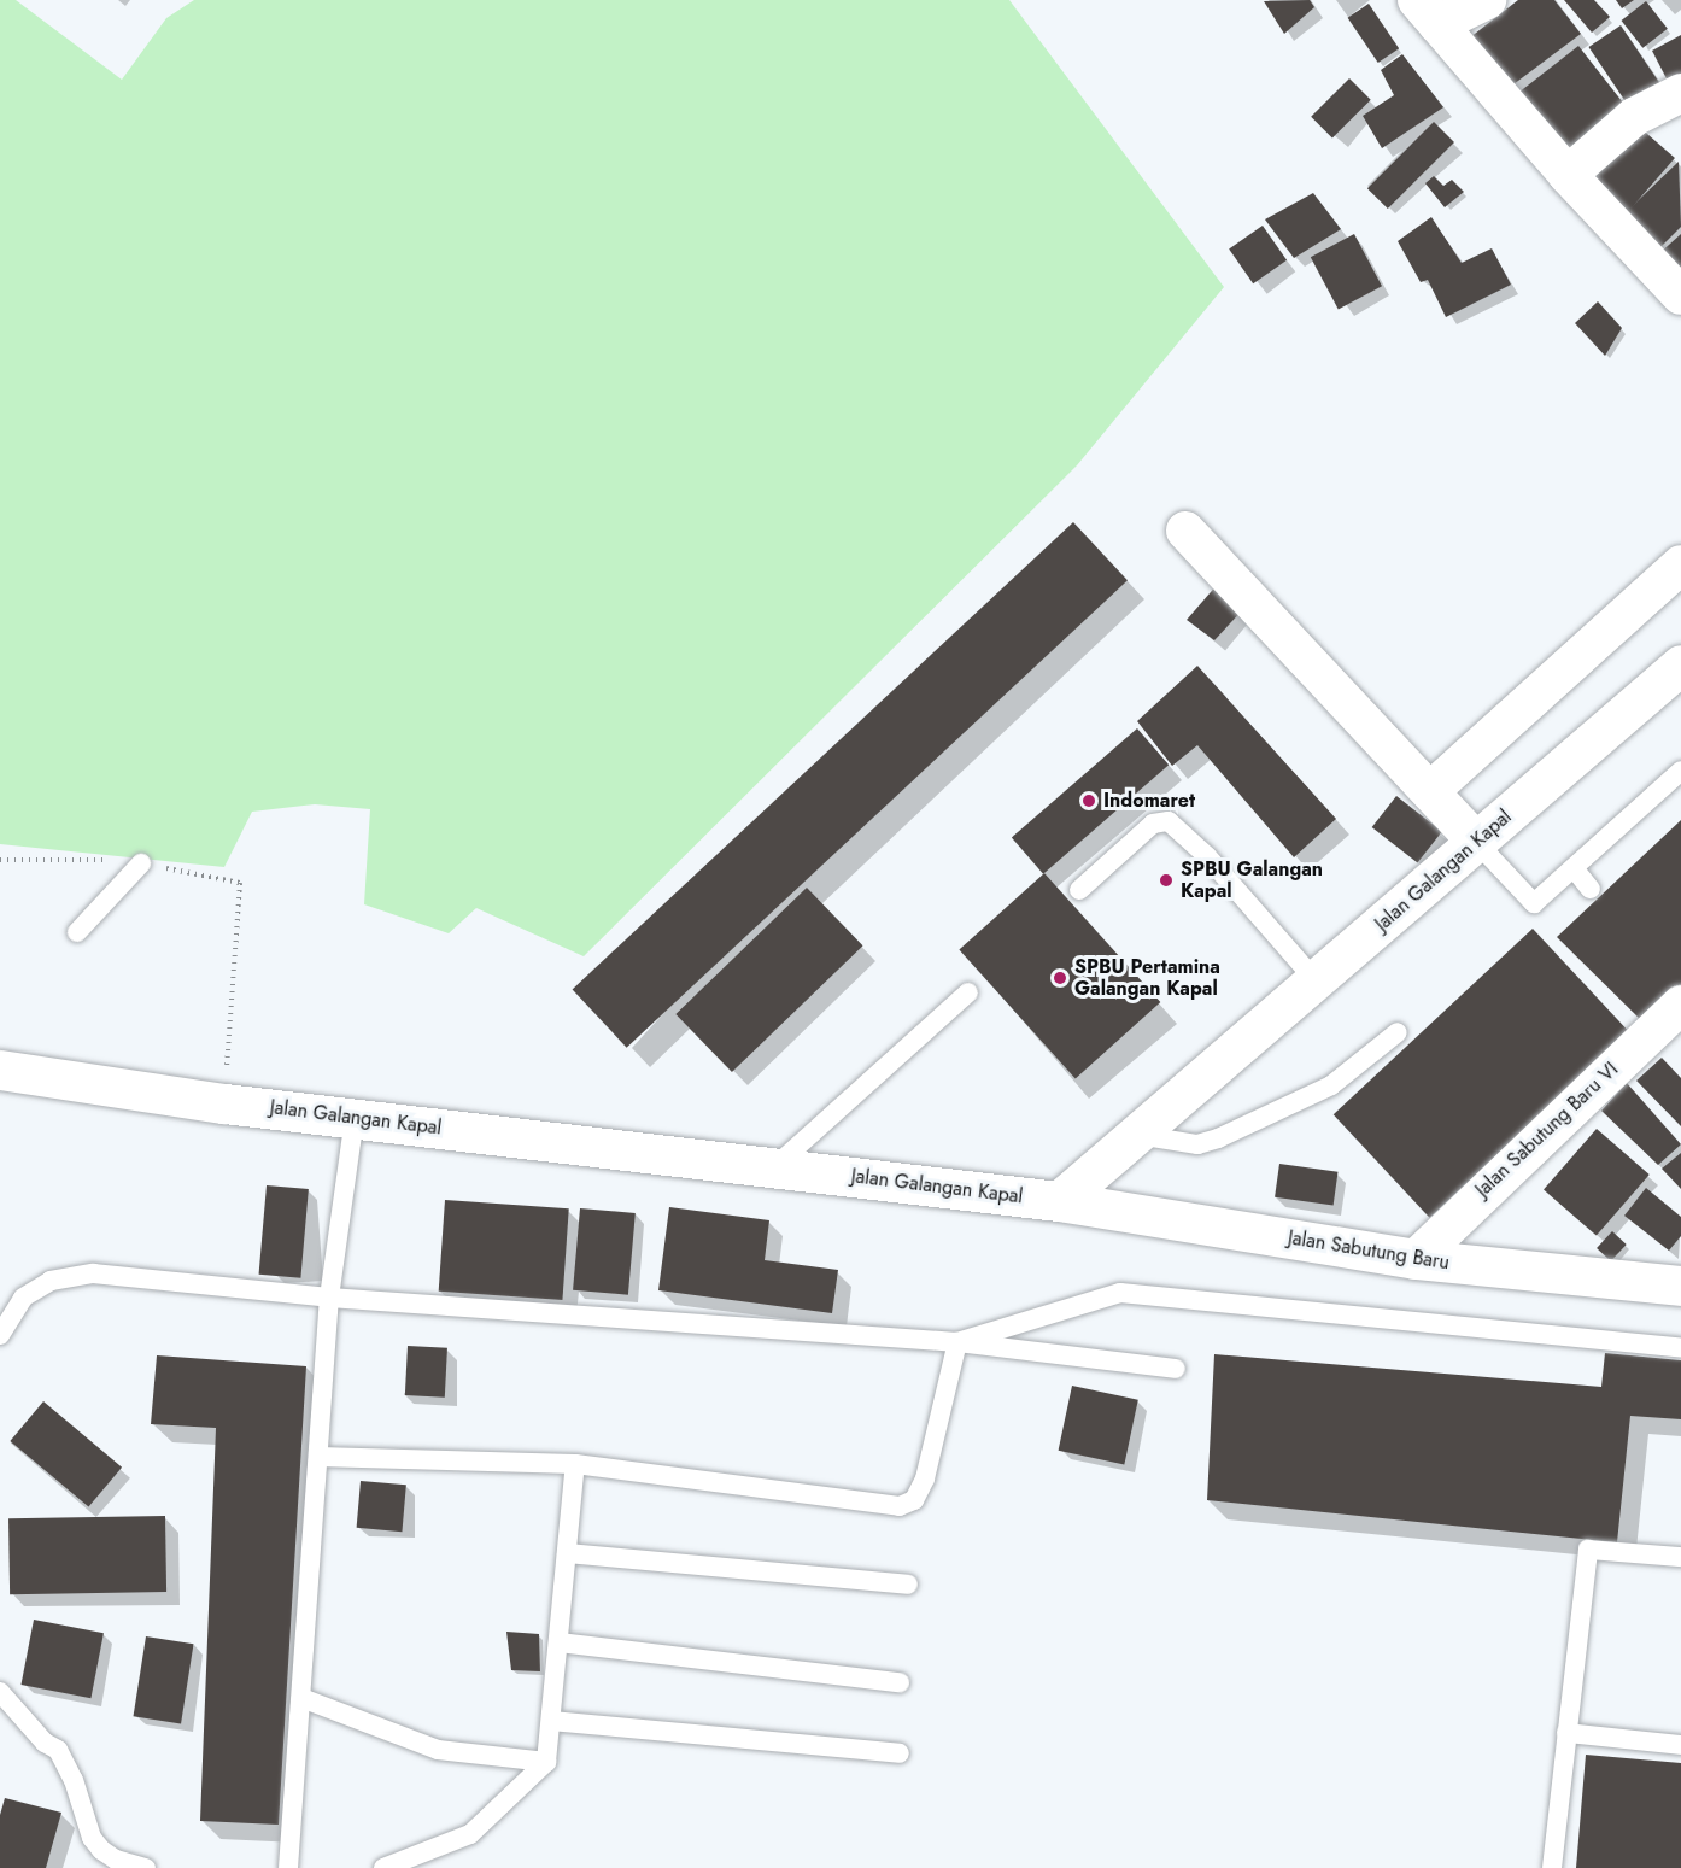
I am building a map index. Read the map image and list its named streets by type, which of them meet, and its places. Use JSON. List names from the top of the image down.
{
  "streets": {
    "main road": ["Jalan Galangan Kapal", "Jalan Sabutung Baru"],
    "street": ["Jalan Sabutung Baru VI"]
  },
  "crossings": [
    ["Jalan Galangan Kapal", "Jalan Sabutung Baru"],
    ["Jalan Sabutung Baru VI", "Jalan Sabutung Baru"]
  ],
  "places": ["Indomaret", "SPBU Galangan Kapal", "SPBU Pertamina Galangan Kapal"]
}
